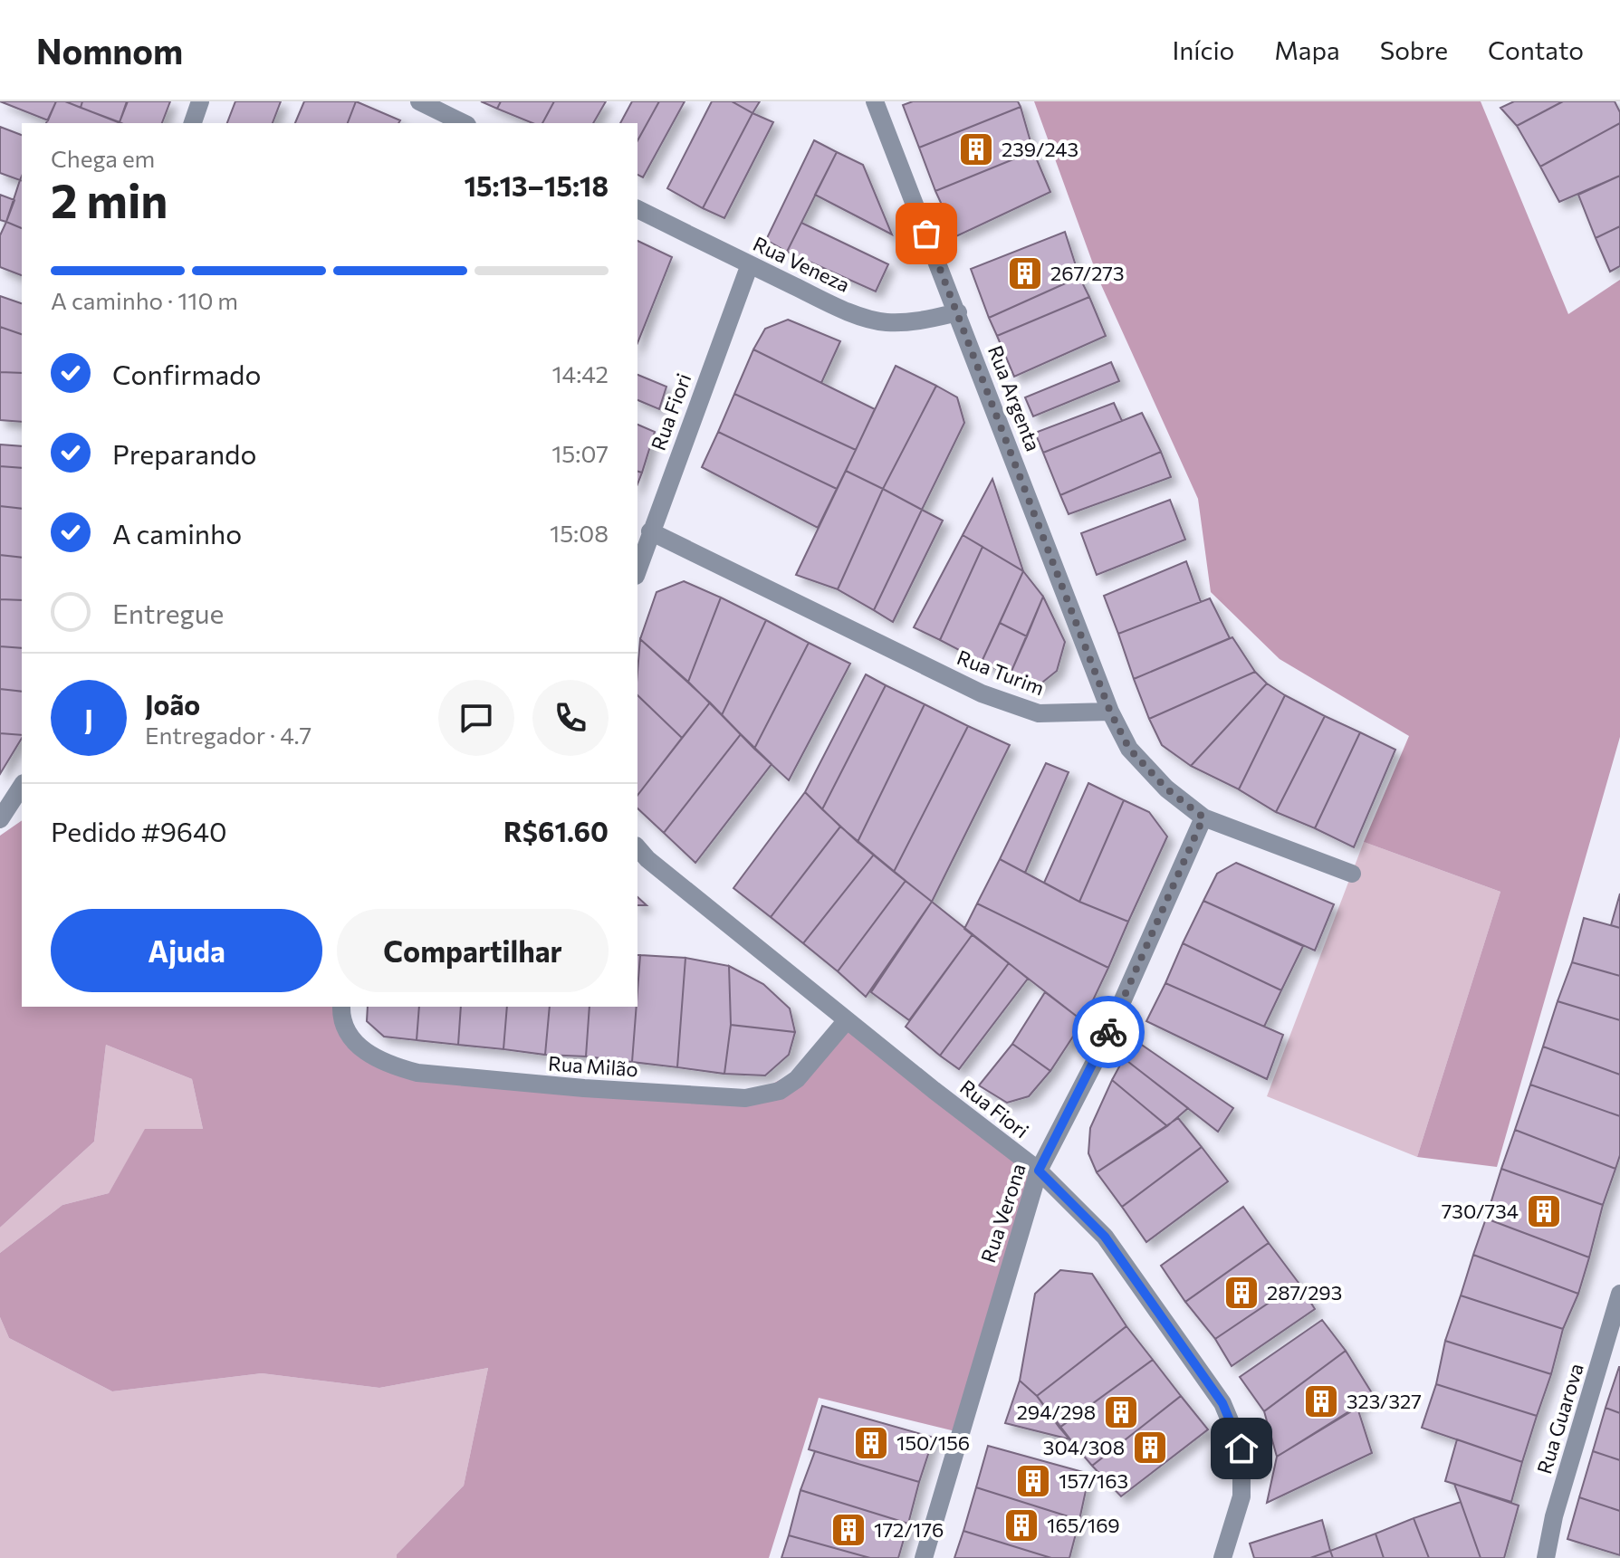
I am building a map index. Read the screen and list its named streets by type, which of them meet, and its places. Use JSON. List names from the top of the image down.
{
  "streets": {
    "street": [
      "Rua Veneza",
      "Rua Argenta",
      "Rua Fiori",
      "Rua Turim",
      "Rua Milão",
      "Rua Verona",
      "Rua Guarova"
    ]
  },
  "crossings": [
    ["Rua Veneza", "Rua Argenta"],
    ["Rua Veneza", "Rua Fiori"],
    ["Rua Argenta", "Rua Turim"],
    ["Rua Fiori", "Rua Turim"],
    ["Rua Fiori", "Rua Milão"],
    ["Rua Fiori", "Rua Verona"]
  ],
  "places": {
    "building": [
      "239/243",
      "267/273",
      "730/734",
      "287/293",
      "323/327",
      "294/298",
      "150/156",
      "304/308",
      "157/163",
      "165/169",
      "172/176"
    ]
  },
  "page": {
    "header": "Nomnom",
    "nav": [
      "Início",
      "Mapa",
      "Sobre",
      "Contato"
    ],
    "heading": ["2 min", "Chega em", "15:13–15:18"],
    "panel": [
      "João",
      "Entregador · 4.7",
      "Pedido #9640",
      "R$61.60"
    ],
    "bar": "A caminho · 110 m",
    "list": [
      ["Confirmado", "14:42"],
      ["Preparando", "15:07"],
      ["A caminho", "15:08"],
      "Entregue"
    ],
    "round": "J",
    "buttons": ["Ajuda", "Compartilhar"]
  }
}
